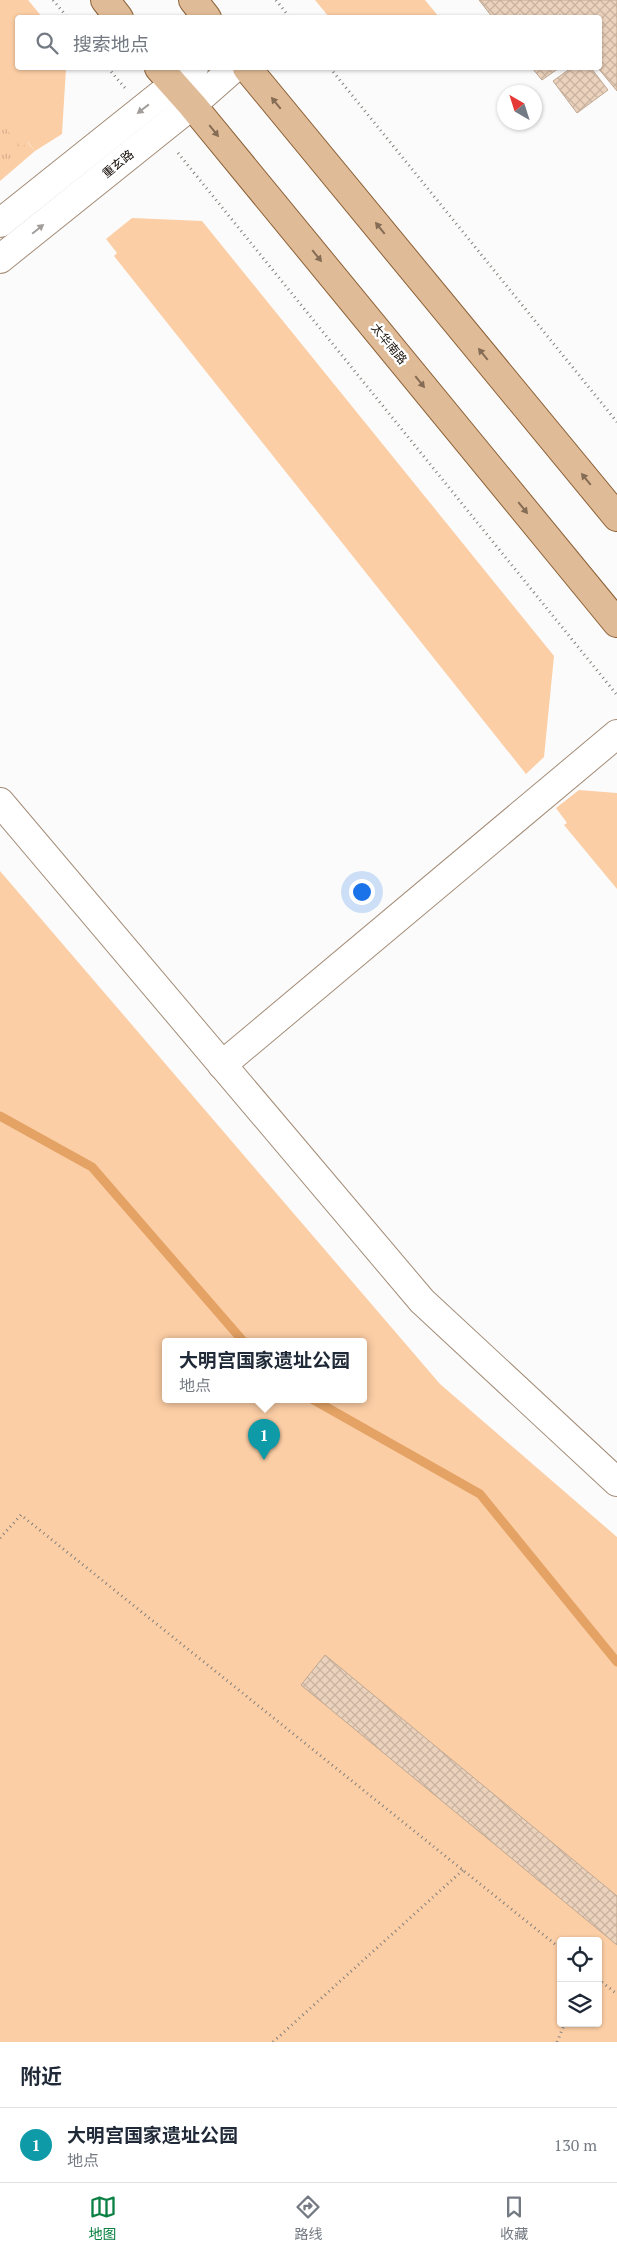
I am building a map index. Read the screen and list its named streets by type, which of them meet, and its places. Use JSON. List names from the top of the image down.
{
  "streets": {
    "main road": ["太华南路"],
    "street": ["重玄路"]
  },
  "crossings": [
    ["重玄路", "太华南路"]
  ],
  "north": "top left",
  "page": {
    "search": "搜索地点",
    "popup": ["大明宫国家遗址公园", "地点"],
    "pins": "1",
    "heading": "附近",
    "list": [
      {
        "mark": "1",
        "name": "大明宫国家遗址公园",
        "note": "地点",
        "value": "130 m"
      }
    ],
    "nav": ["地图", "路线", "收藏"]
  }
}
